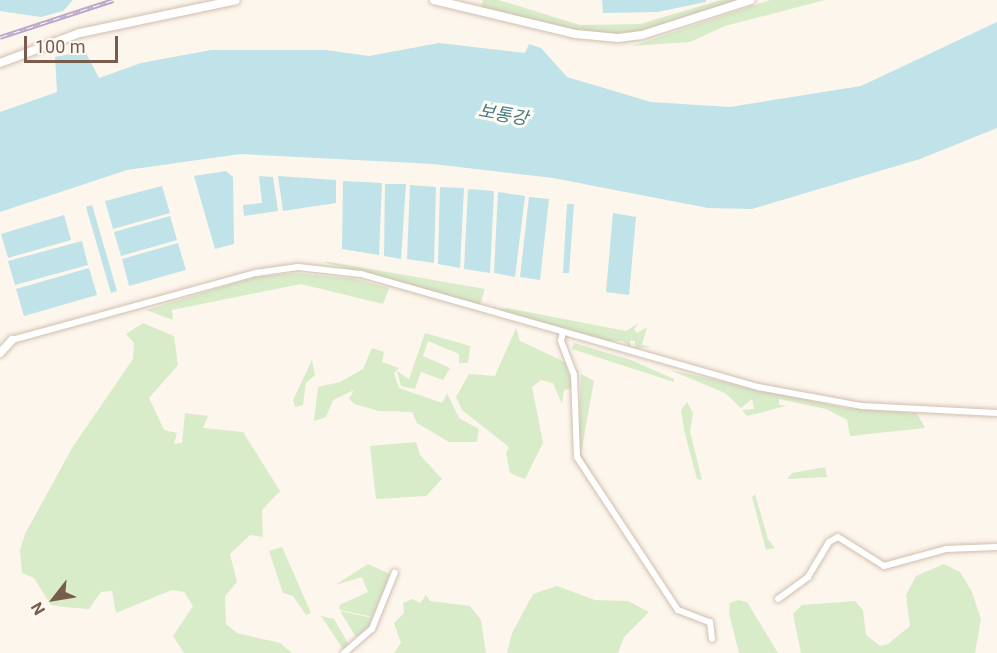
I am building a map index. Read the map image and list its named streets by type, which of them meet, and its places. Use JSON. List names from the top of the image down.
{
  "water": ["보통강"],
  "scale_bar": "100 m",
  "north": "bottom left"
}
